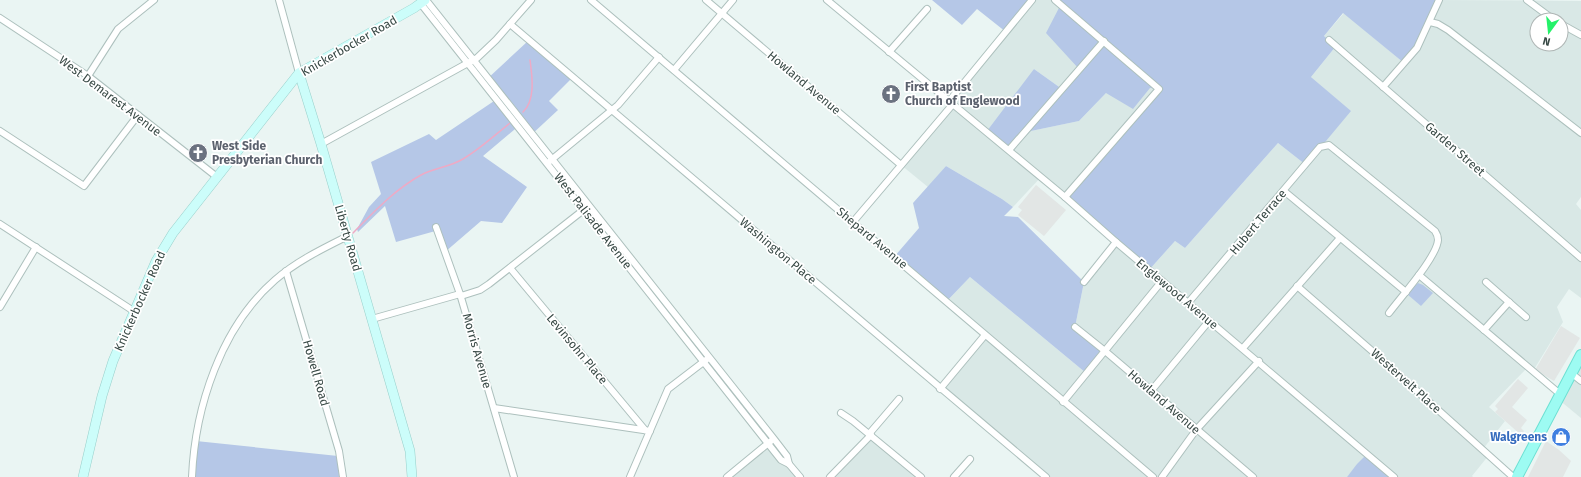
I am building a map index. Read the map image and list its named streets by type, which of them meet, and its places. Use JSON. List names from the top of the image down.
{
  "streets": {
    "main road": ["Knickerbocker Road", "Liberty Road"],
    "street": [
      "Howland Avenue",
      "West Demarest Avenue",
      "Garden Street",
      "West Palisade Avenue",
      "Hubert Terrace",
      "Shepard Avenue",
      "Washington Place",
      "Englewood Avenue",
      "Levinsohn Place",
      "Morris Avenue",
      "Howell Road",
      "Westervelt Place"
    ]
  },
  "crossings": [
    ["Knickerbocker Road", "West Demarest Avenue"],
    ["Knickerbocker Road", "West Palisade Avenue"],
    ["Knickerbocker Road", "Liberty Road"],
    ["Hubert Terrace", "Englewood Avenue"]
  ],
  "places": {
    "church": ["First Baptist Church of Englewood", "West Side Presbyterian Church"],
    "shop": ["Walgreens"]
  },
  "north": "bottom"
}
